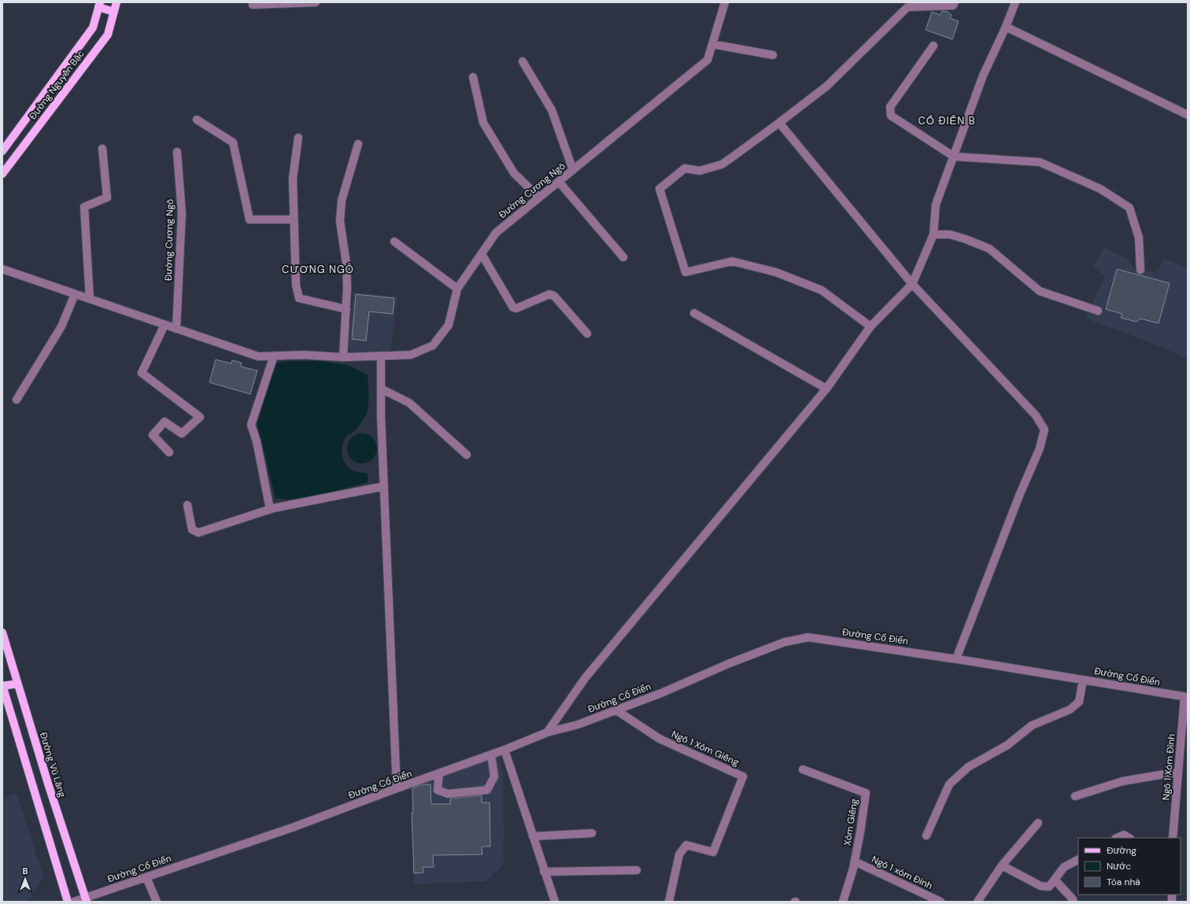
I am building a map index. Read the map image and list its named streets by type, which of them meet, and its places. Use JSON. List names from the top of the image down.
{
  "streets": {
    "main road": ["Đường Nguyễn Bặc", "Đường Vũ Lăng"],
    "street": [
      "Đường Cương Ngô",
      "Đường Cổ Điển",
      "Ngõ 1 Xóm Giếng",
      "Ngõ 1 Xóm Đình",
      "Xóm Giếng",
      "Ngõ 1 xóm Đình"
    ]
  },
  "crossings": [
    ["Đường Cổ Điển", "Ngõ 1 Xóm Giếng"],
    ["Đường Cổ Điển", "Đường Vũ Lăng"],
    ["Đường Cổ Điển", "Ngõ 1 Xóm Đình"],
    ["Ngõ 1 Xóm Đình", "Ngõ 1 xóm Đình"],
    ["Xóm Giếng", "Ngõ 1 xóm Đình"]
  ],
  "districts": ["CỔ ĐIỂN B", "CƯƠNG NGÔ"],
  "legend": ["Đường", "Nước", "Tòa nhà"],
  "north": "top"
}
